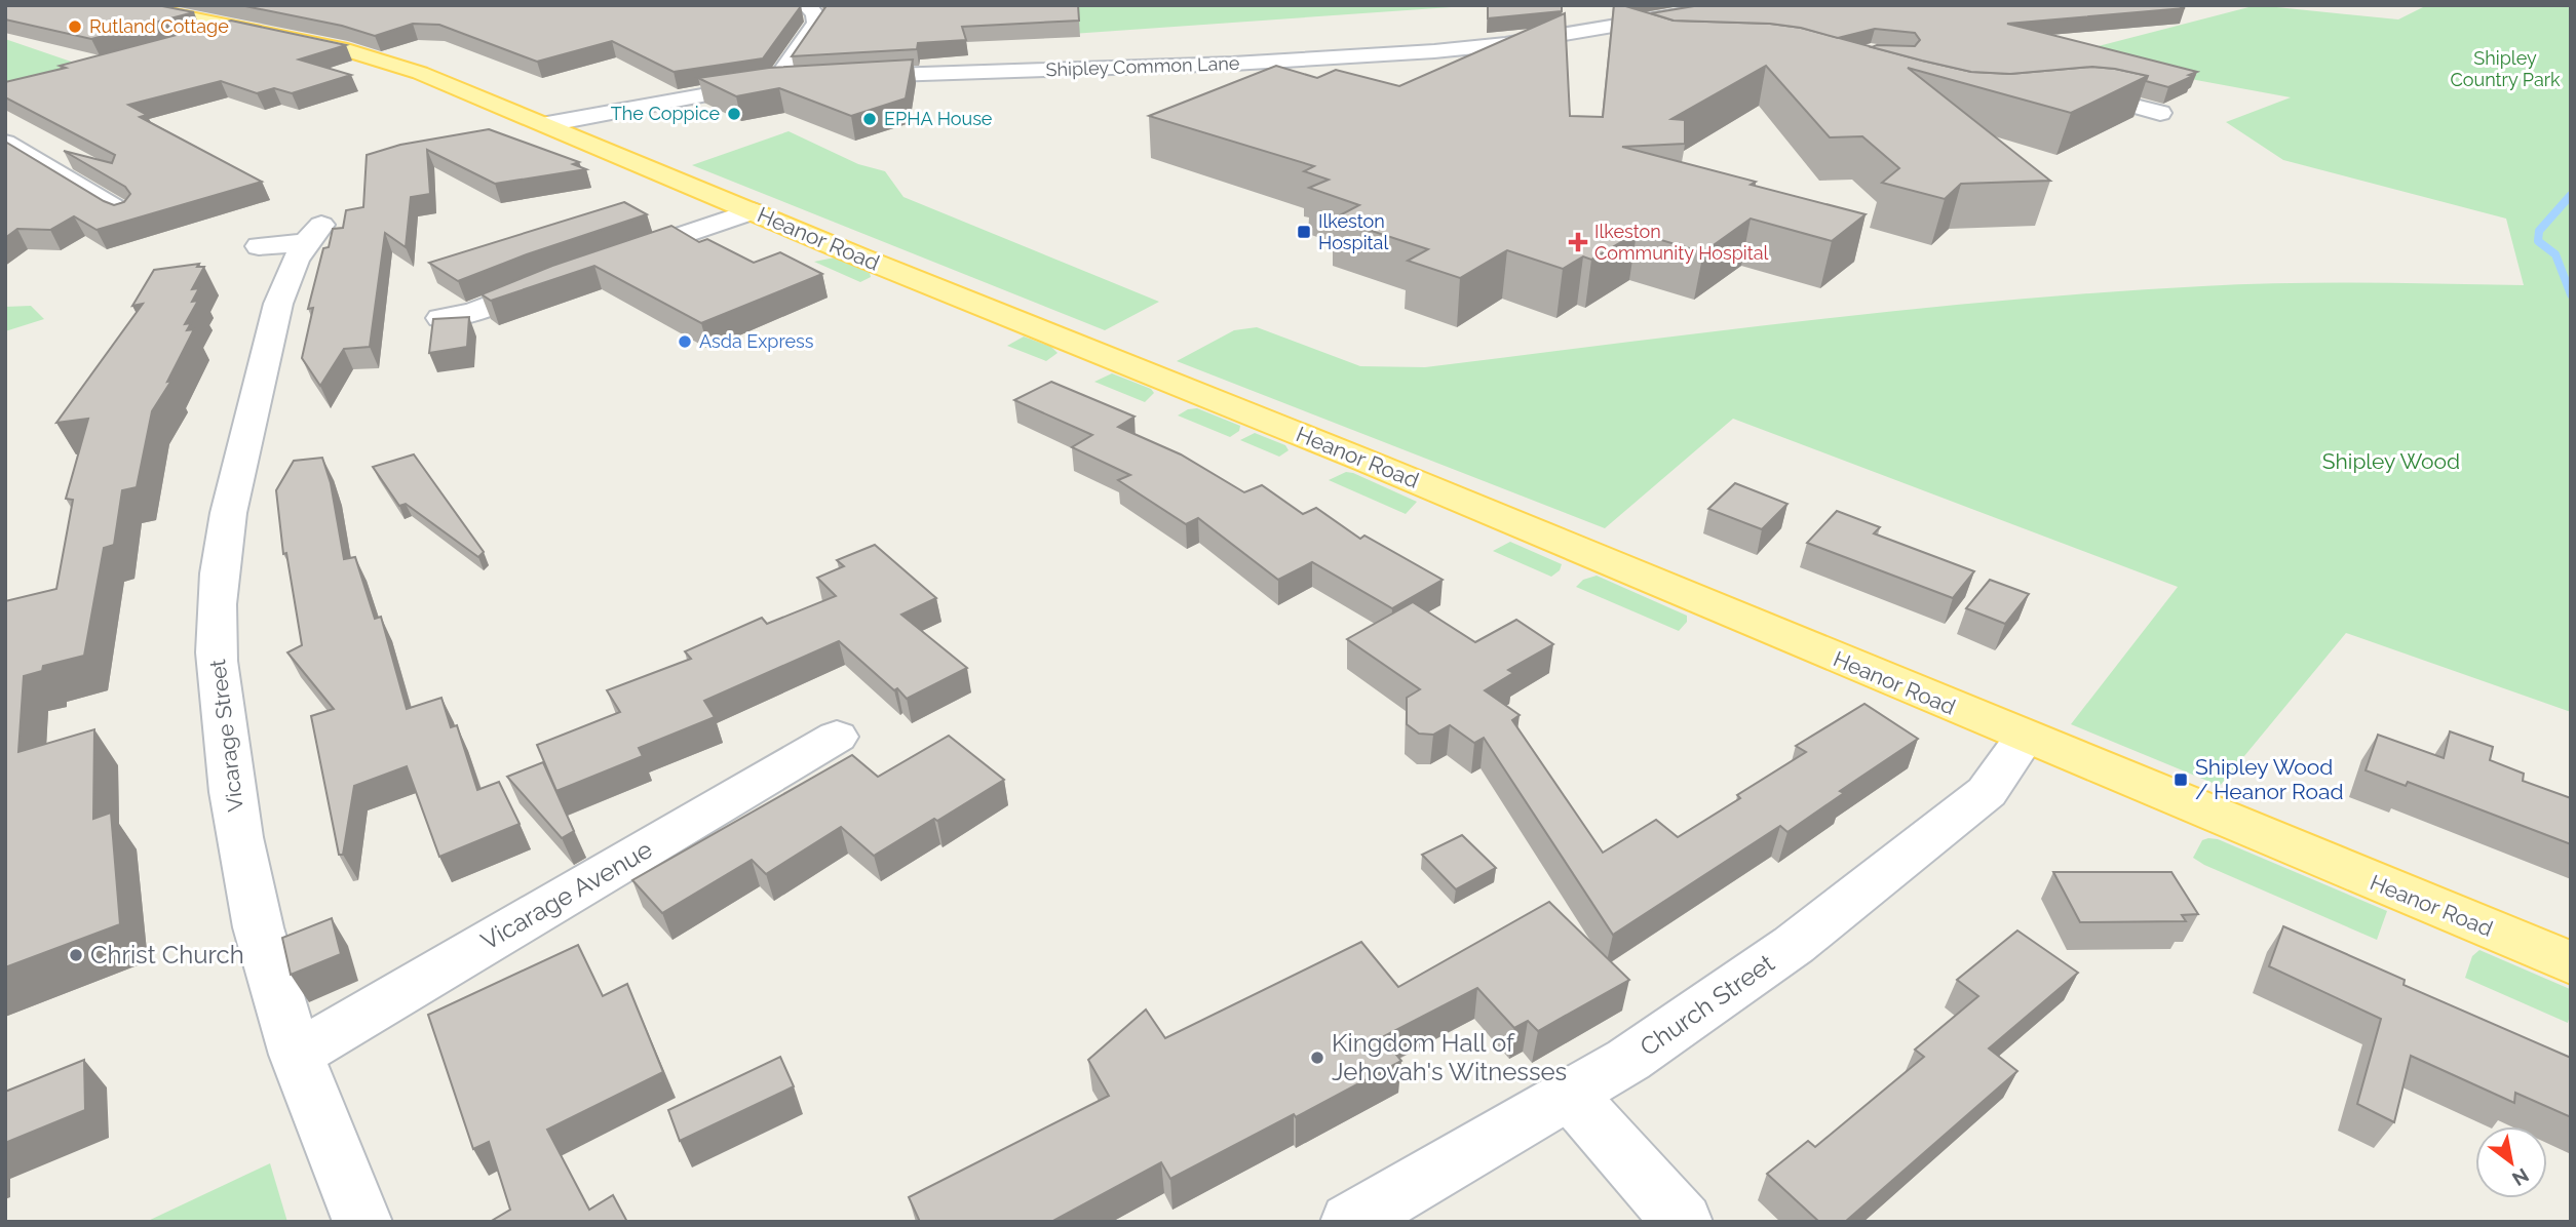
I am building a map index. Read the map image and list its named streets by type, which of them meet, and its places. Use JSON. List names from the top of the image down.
{
  "streets": {
    "main road": ["Heanor Road"],
    "street": [
      "Shipley Common Lane",
      "Vicarage Street",
      "Vicarage Avenue",
      "Church Street"
    ]
  },
  "crossings": [
    ["Heanor Road", "Church Street"],
    ["Vicarage Street", "Vicarage Avenue"]
  ],
  "parks": ["Shipley Country Park", "Shipley Wood"],
  "places": {
    "other": [
      "Rutland Cottage",
      "The Coppice",
      "EPHA House",
      "Asda Express",
      "Christ Church",
      "Kingdom Hall of Jehovah's Witnesses"
    ],
    "transit": ["Ilkeston Hospital", "Shipley Wood / Heanor Road"],
    "health": ["Ilkeston Community Hospital"]
  },
  "north": "bottom right"
}
